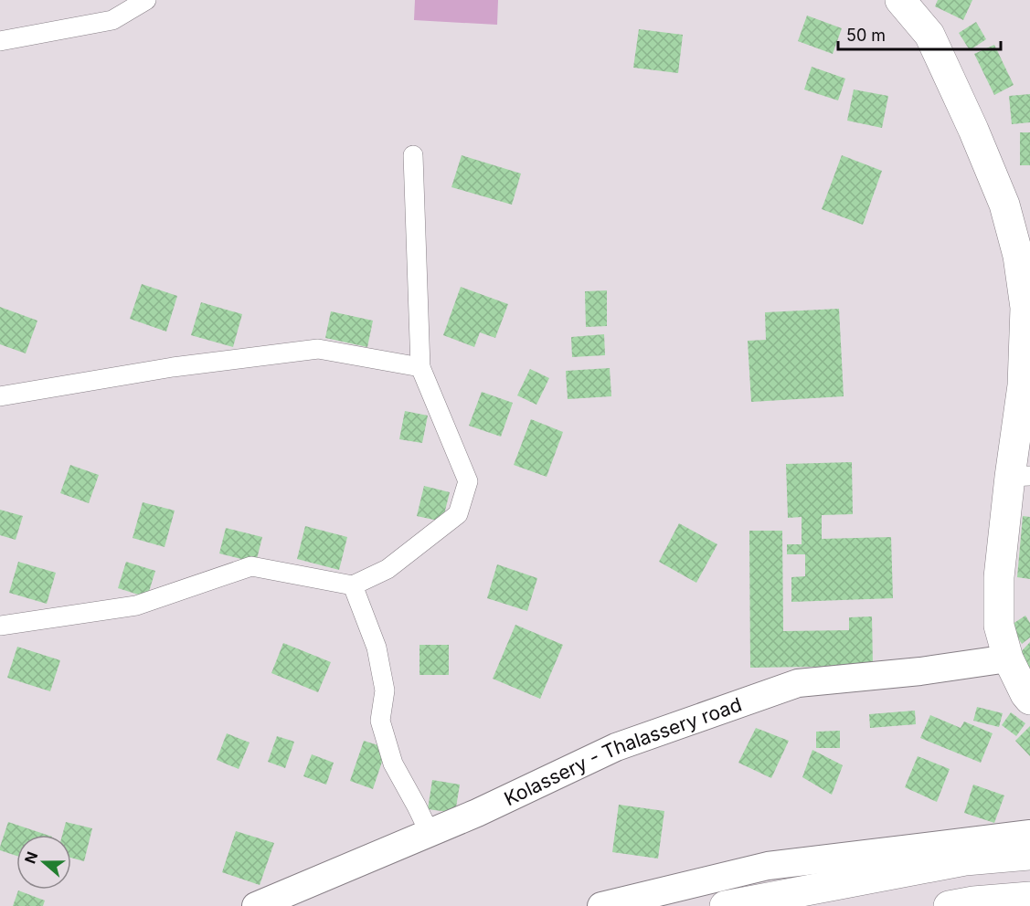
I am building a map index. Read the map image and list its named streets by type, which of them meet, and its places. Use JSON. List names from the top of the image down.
{
  "streets": {
    "main road": ["Kolassery - Thalassery road"]
  },
  "scale_bar": "50 m",
  "north": "left"
}
